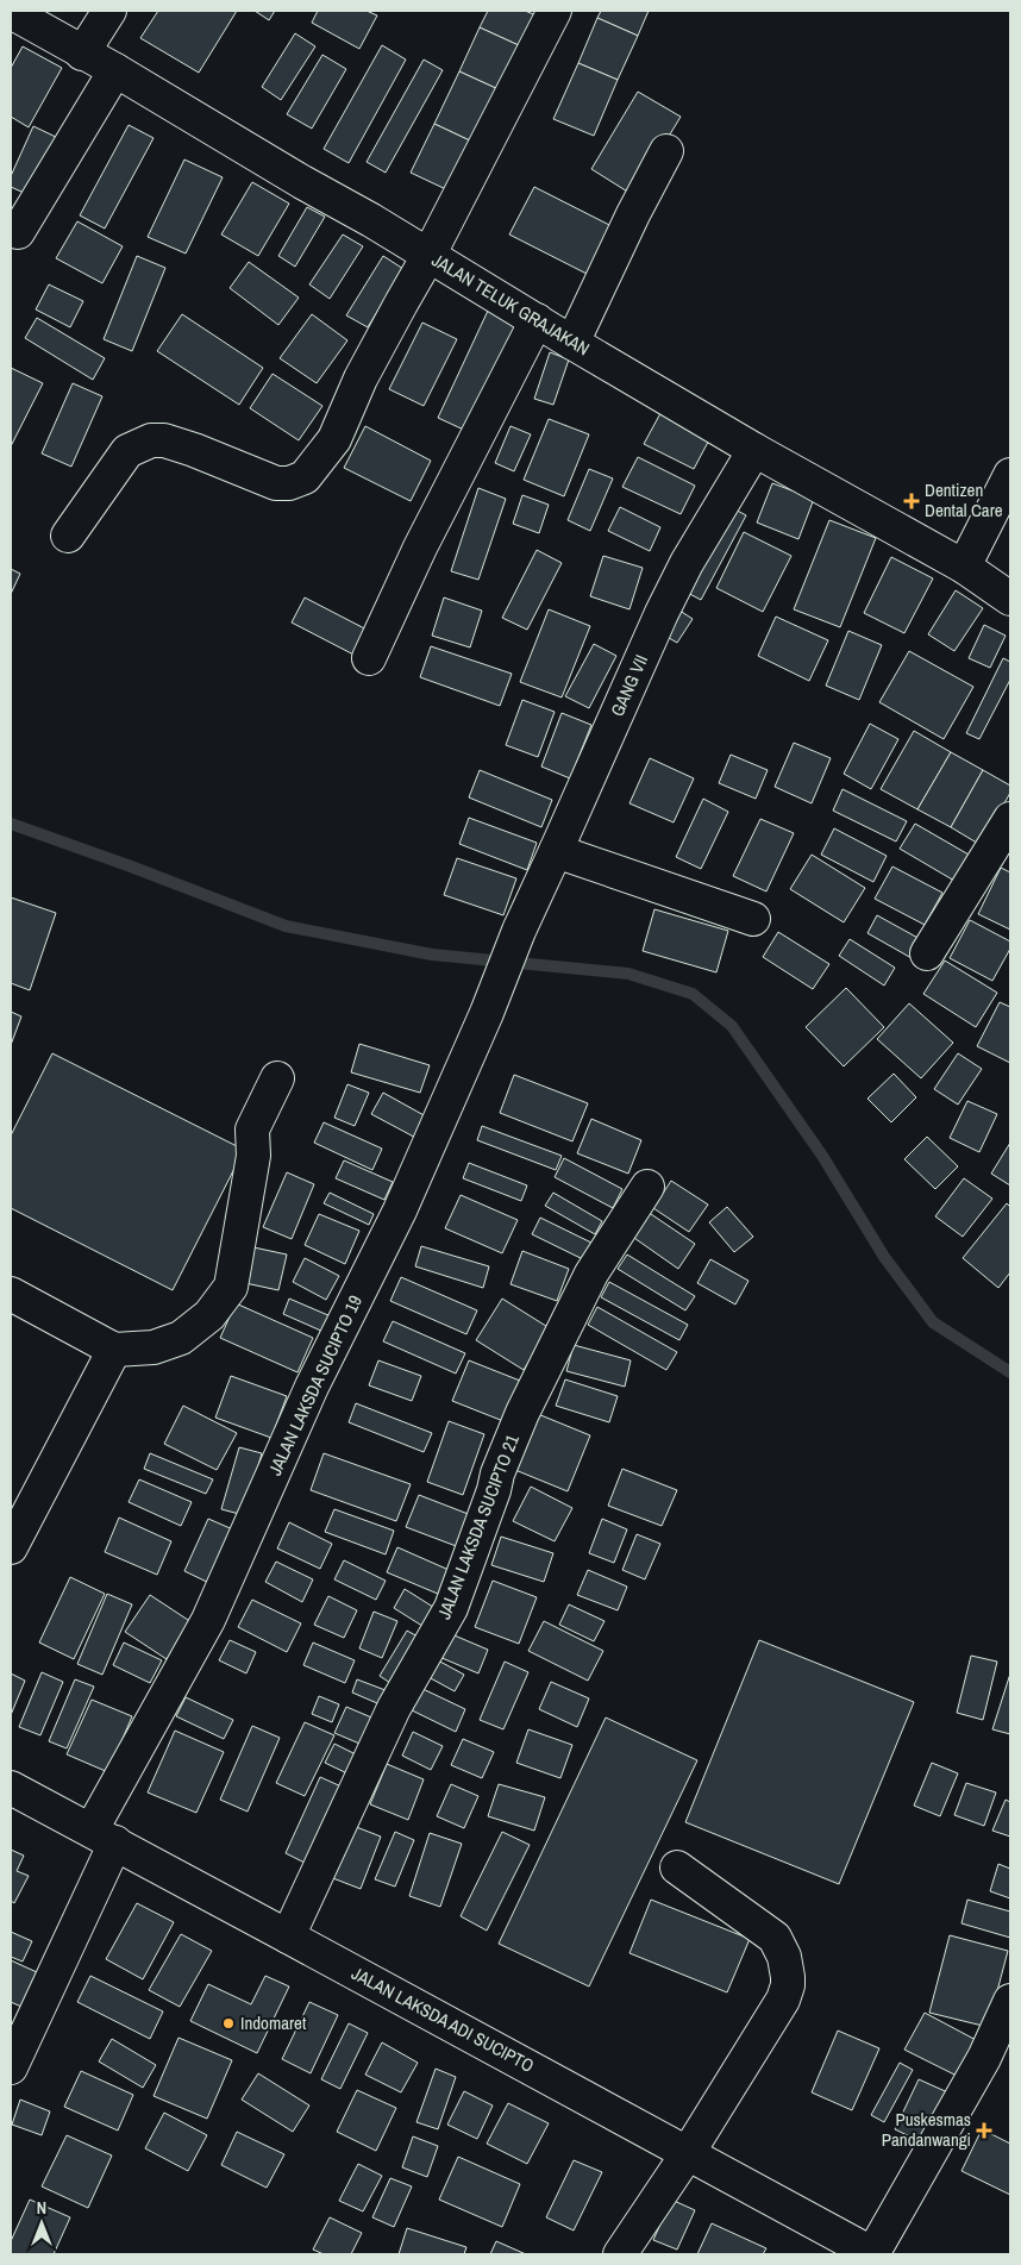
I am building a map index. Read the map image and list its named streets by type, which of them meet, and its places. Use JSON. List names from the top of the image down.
{
  "streets": {
    "street": [
      "JALAN TELUK GRAJAKAN",
      "GANG VII",
      "JALAN LAKSDA SUCIPTO 19",
      "JALAN LAKSDA SUCIPTO 21",
      "JALAN LAKSDA ADI SUCIPTO"
    ]
  },
  "crossings": [
    ["JALAN TELUK GRAJAKAN", "GANG VII"],
    ["GANG VII", "JALAN LAKSDA SUCIPTO 19"],
    ["JALAN LAKSDA SUCIPTO 19", "JALAN LAKSDA ADI SUCIPTO"],
    ["JALAN LAKSDA SUCIPTO 21", "JALAN LAKSDA ADI SUCIPTO"]
  ],
  "places": {
    "health": ["Dentizen Dental Care", "Puskesmas Pandanwangi"],
    "other": ["Indomaret"]
  },
  "north": "top"
}
